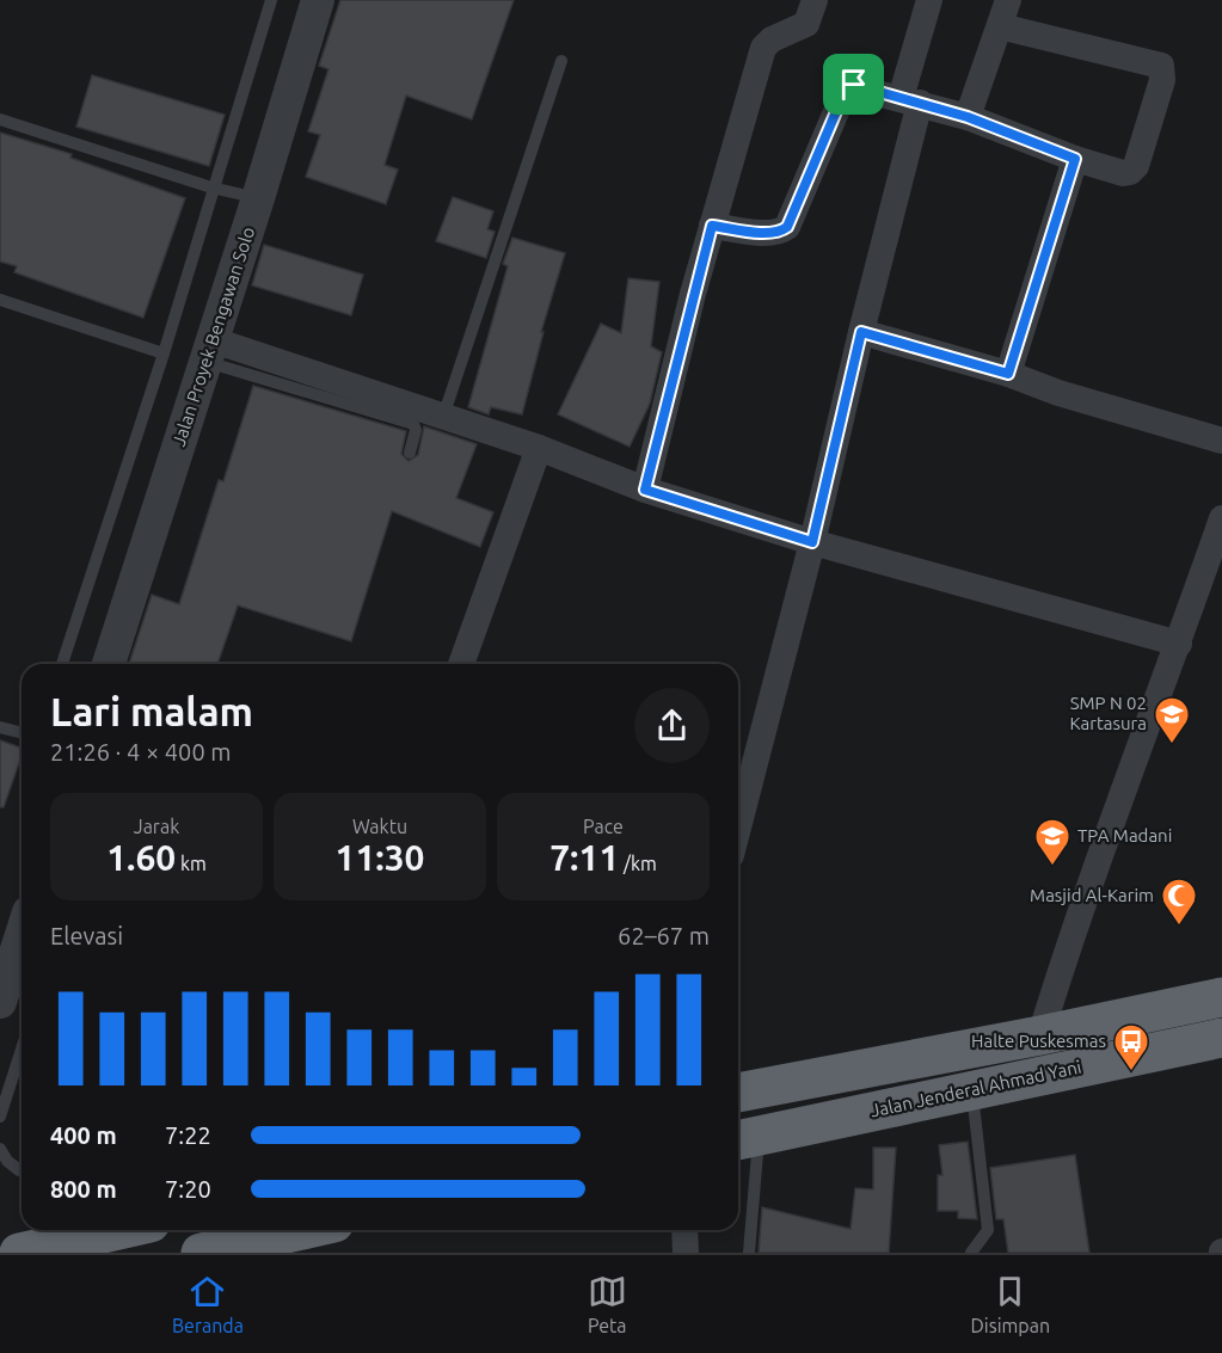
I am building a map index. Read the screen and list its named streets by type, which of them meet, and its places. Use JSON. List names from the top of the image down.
{
  "streets": {
    "highway": ["Jalan Jenderal Ahmad Yani"],
    "street": ["Jalan Proyek Bengawan Solo"]
  },
  "places": {
    "school or university": ["SMP N 02 Kartasura", "TPA Madani"],
    "mosque": ["Masjid Al-Karim"],
    "bus stop": ["Halte Puskesmas"]
  },
  "page": {
    "heading": ["Lari malam", "21:26 · 4 × 400 m"],
    "stats": [
      ["Jarak", "1.60 km"],
      ["Waktu", "11:30"],
      ["Pace", "7:11 /km"]
    ],
    "chart": ["Elevasi", "62–67 m"],
    "list": [
      {
        "name": "400 m",
        "note": "7:22"
      },
      {
        "name": "800 m",
        "note": "7:20"
      }
    ],
    "tabs": ["Beranda", "Peta", "Disimpan"]
  }
}
